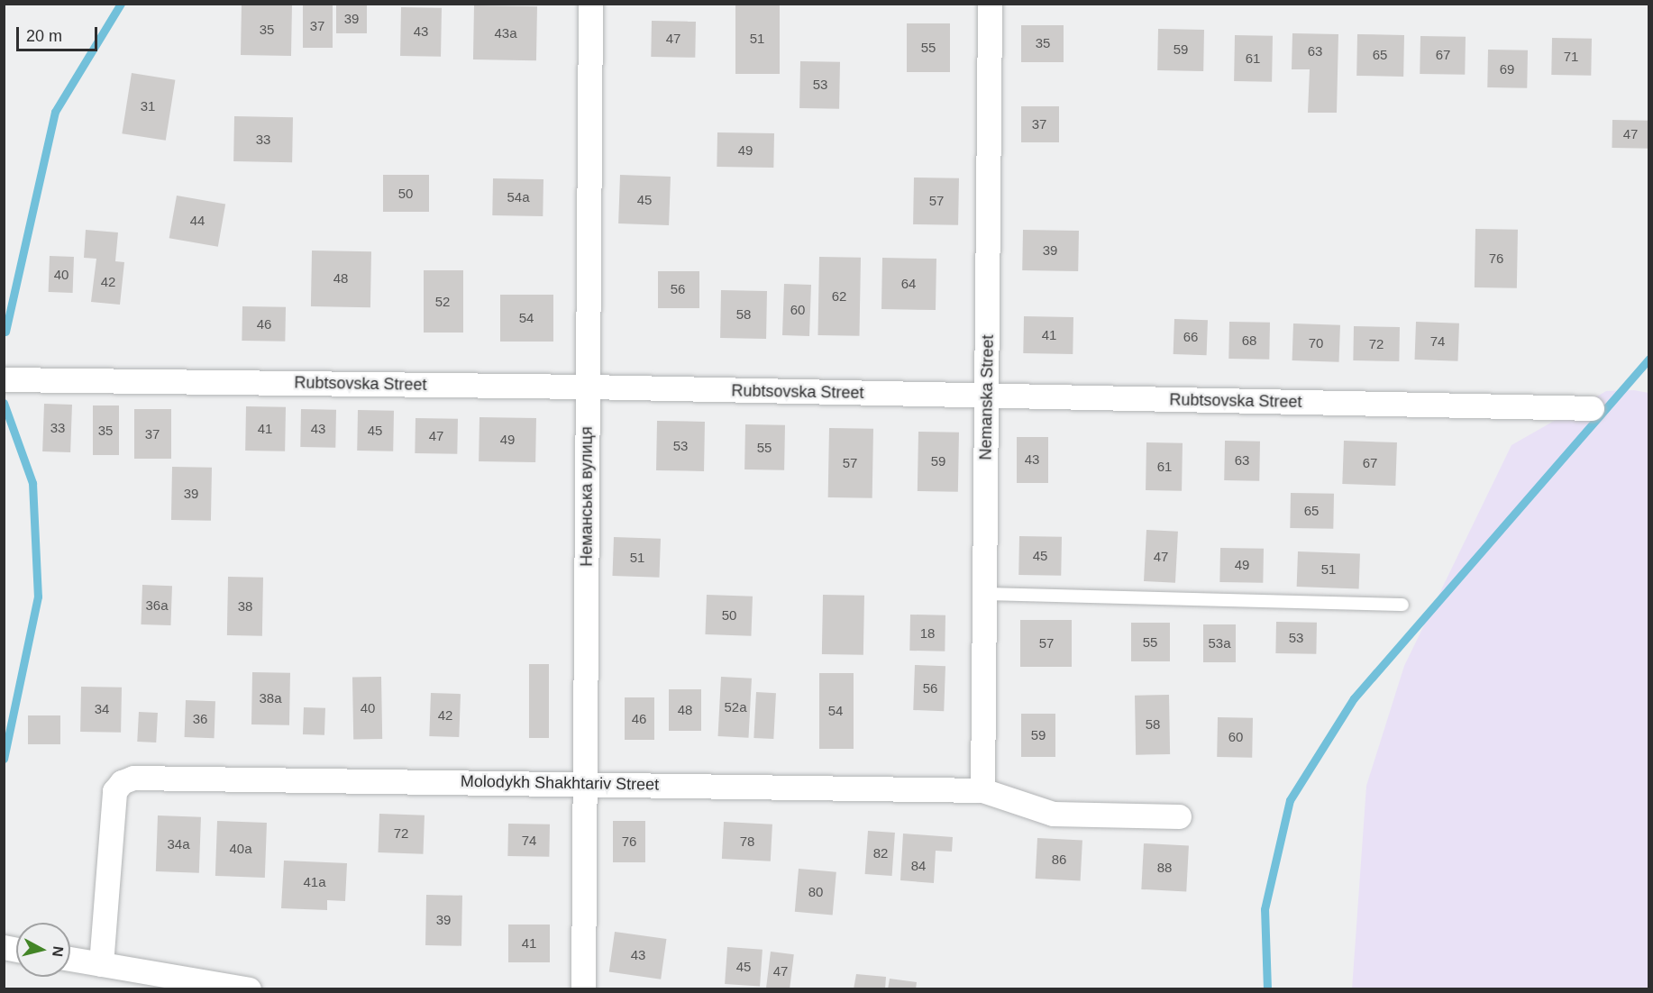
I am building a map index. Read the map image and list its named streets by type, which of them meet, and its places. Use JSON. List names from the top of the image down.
{
  "streets": {
    "street": [
      "Rubtsovska Street",
      "Nemanska Street",
      "Неманська вулиця",
      "Molodykh Shakhtariv Street"
    ]
  },
  "crossings": [
    ["Rubtsovska Street", "Nemanska Street"],
    ["Rubtsovska Street", "Неманська вулиця"],
    ["Nemanska Street", "Molodykh Shakhtariv Street"],
    ["Неманська вулиця", "Molodykh Shakhtariv Street"]
  ],
  "house_numbers": [
    "39",
    "37",
    "35",
    "43",
    "43а",
    "47",
    "51",
    "35",
    "55",
    "59",
    "63",
    "65",
    "67",
    "71",
    "61",
    "69",
    "53",
    "31",
    "37",
    "47",
    "33",
    "49",
    "50",
    "54а",
    "45",
    "57",
    "44",
    "39",
    "76",
    "40",
    "48",
    "42",
    "64",
    "56",
    "62",
    "52",
    "60",
    "58",
    "54",
    "46",
    "41",
    "66",
    "68",
    "74",
    "70",
    "72",
    "33",
    "41",
    "43",
    "35",
    "45",
    "37",
    "47",
    "49",
    "53",
    "55",
    "43",
    "63",
    "59",
    "57",
    "67",
    "61",
    "39",
    "65",
    "45",
    "47",
    "51",
    "49",
    "51",
    "36а",
    "38",
    "50",
    "18",
    "53",
    "55",
    "57",
    "53а",
    "56",
    "38а",
    "52а",
    "40",
    "34",
    "48",
    "54",
    "42",
    "36",
    "46",
    "58",
    "59",
    "60",
    "72",
    "74",
    "76",
    "78",
    "34а",
    "40а",
    "82",
    "86",
    "84",
    "88",
    "41а",
    "80",
    "39",
    "41",
    "43",
    "45",
    "47"
  ],
  "scale_bar": "20 m",
  "north": "right"
}
